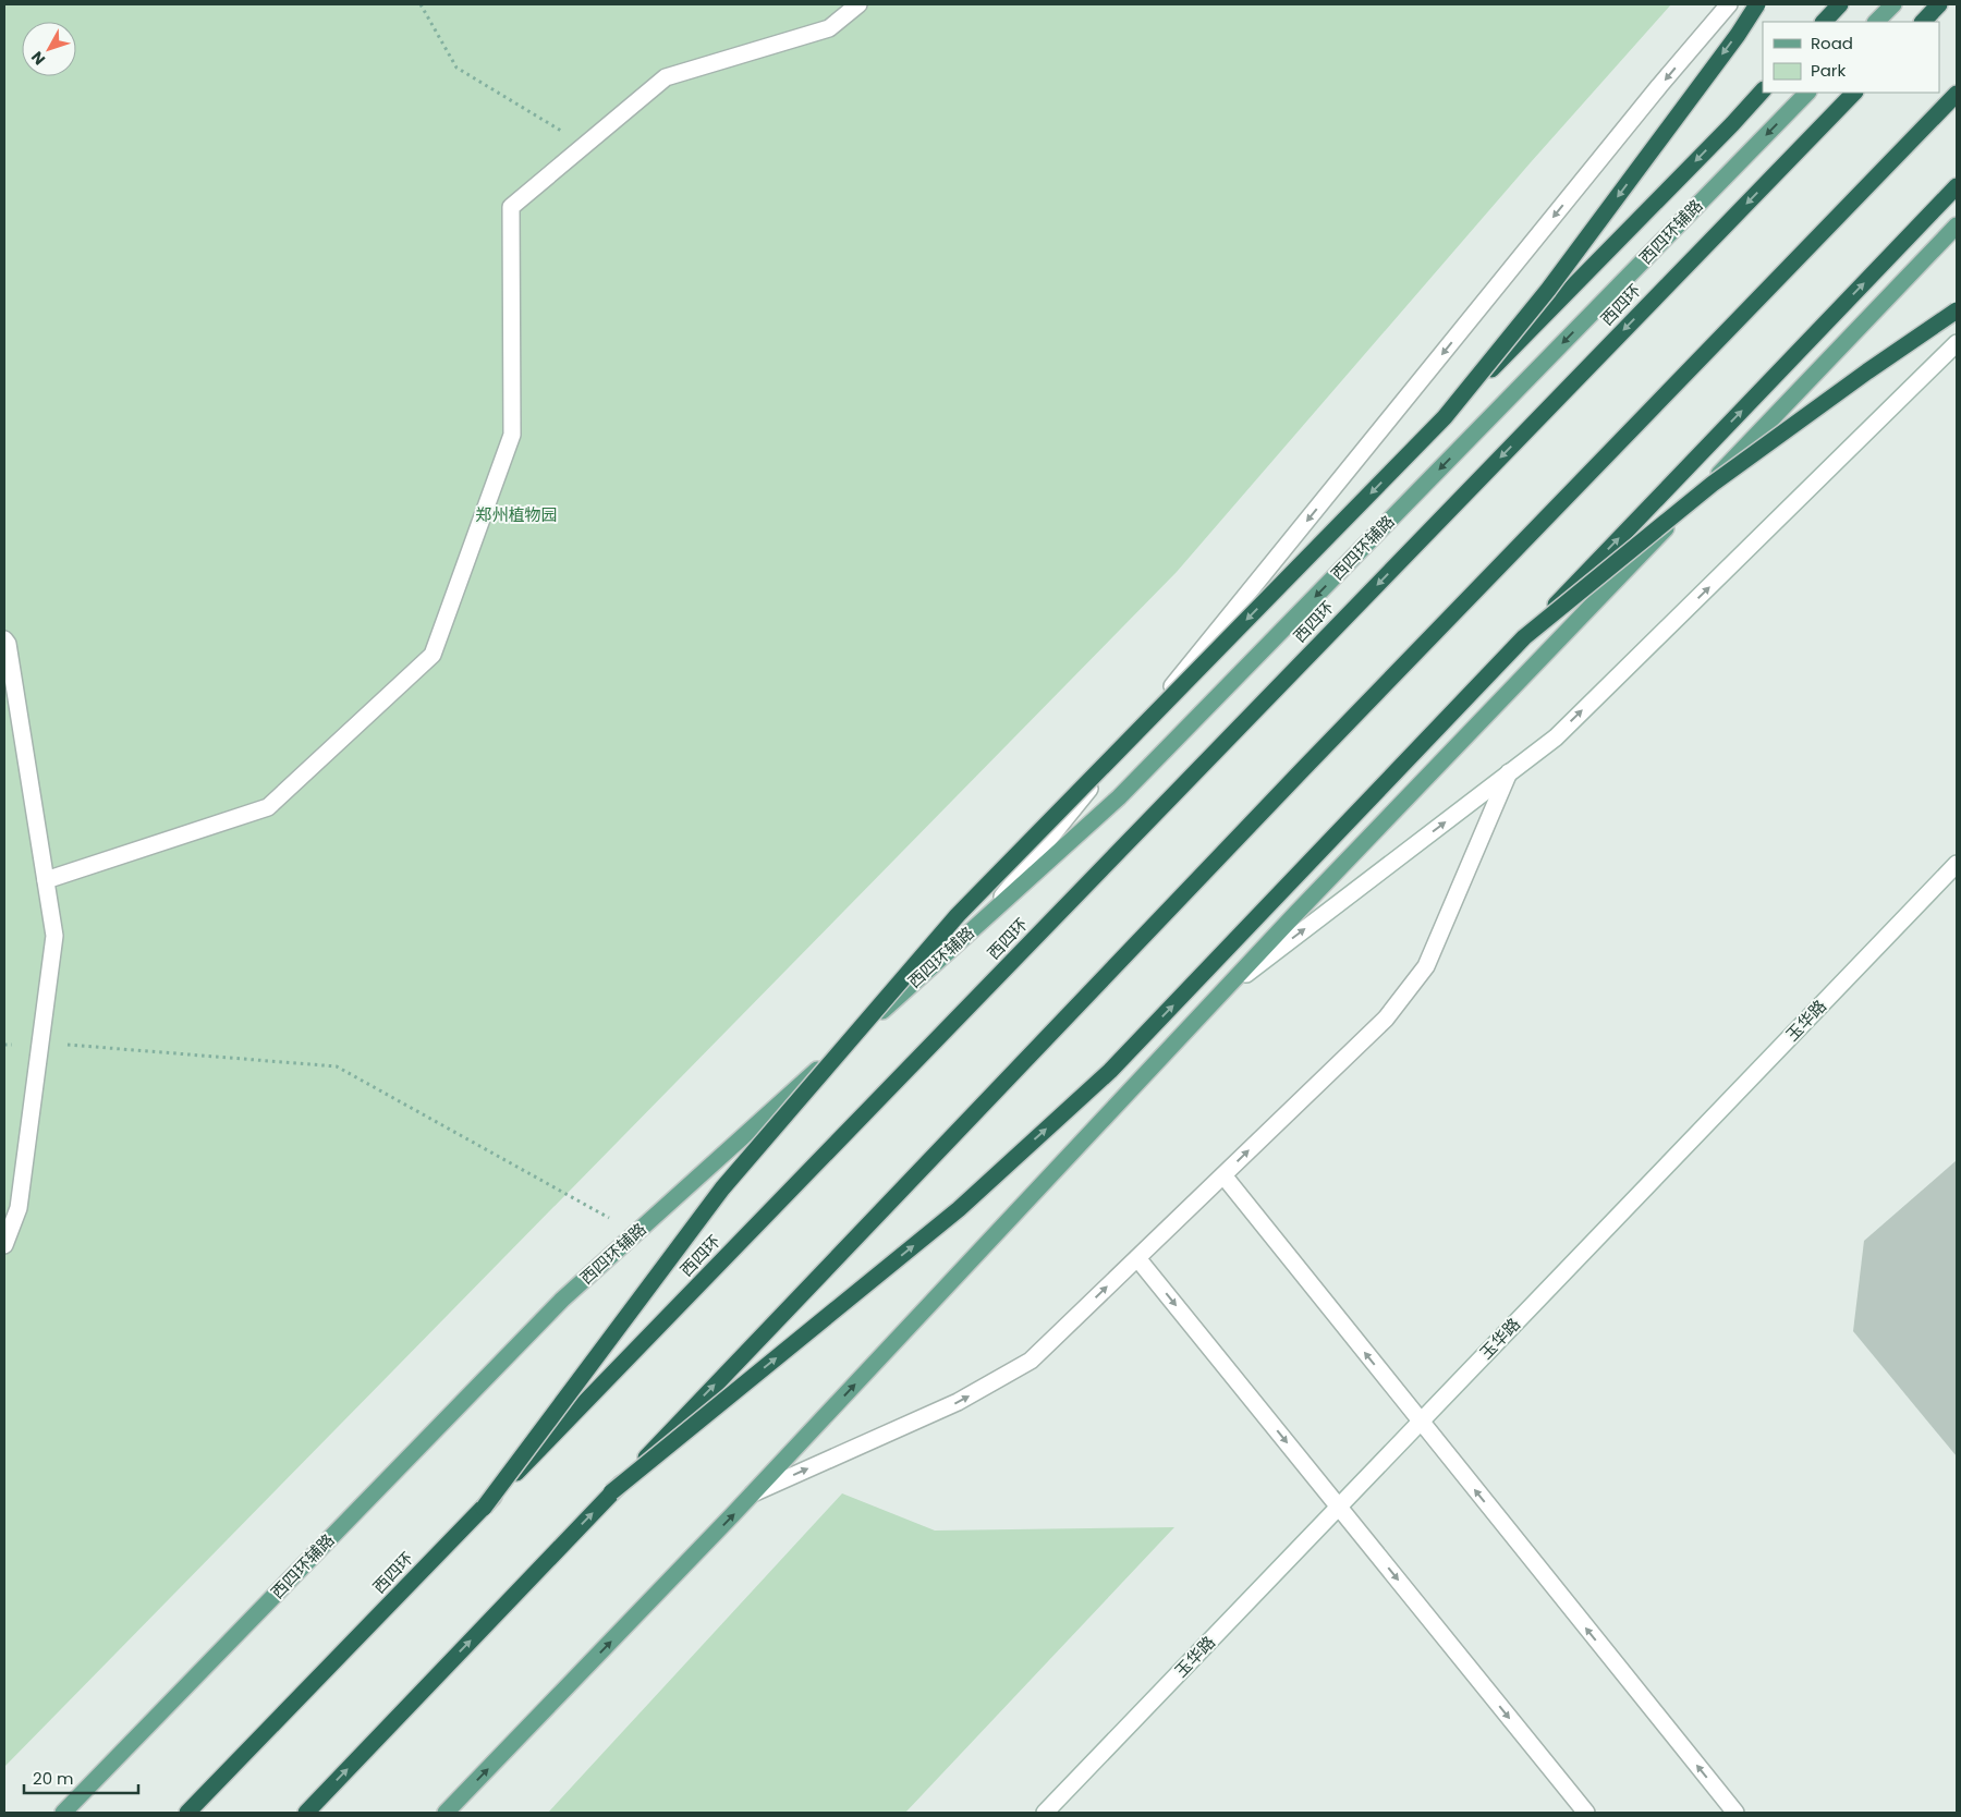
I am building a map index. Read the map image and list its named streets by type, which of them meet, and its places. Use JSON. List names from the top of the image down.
{
  "streets": {
    "highway": ["西四环"],
    "main road": ["西四环辅路"],
    "street": ["玉华路"]
  },
  "one_way": ["西四环辅路"],
  "parks": ["郑州植物园"],
  "legend": ["Road", "Park"],
  "scale_bar": "20 m",
  "north": "bottom left"
}
